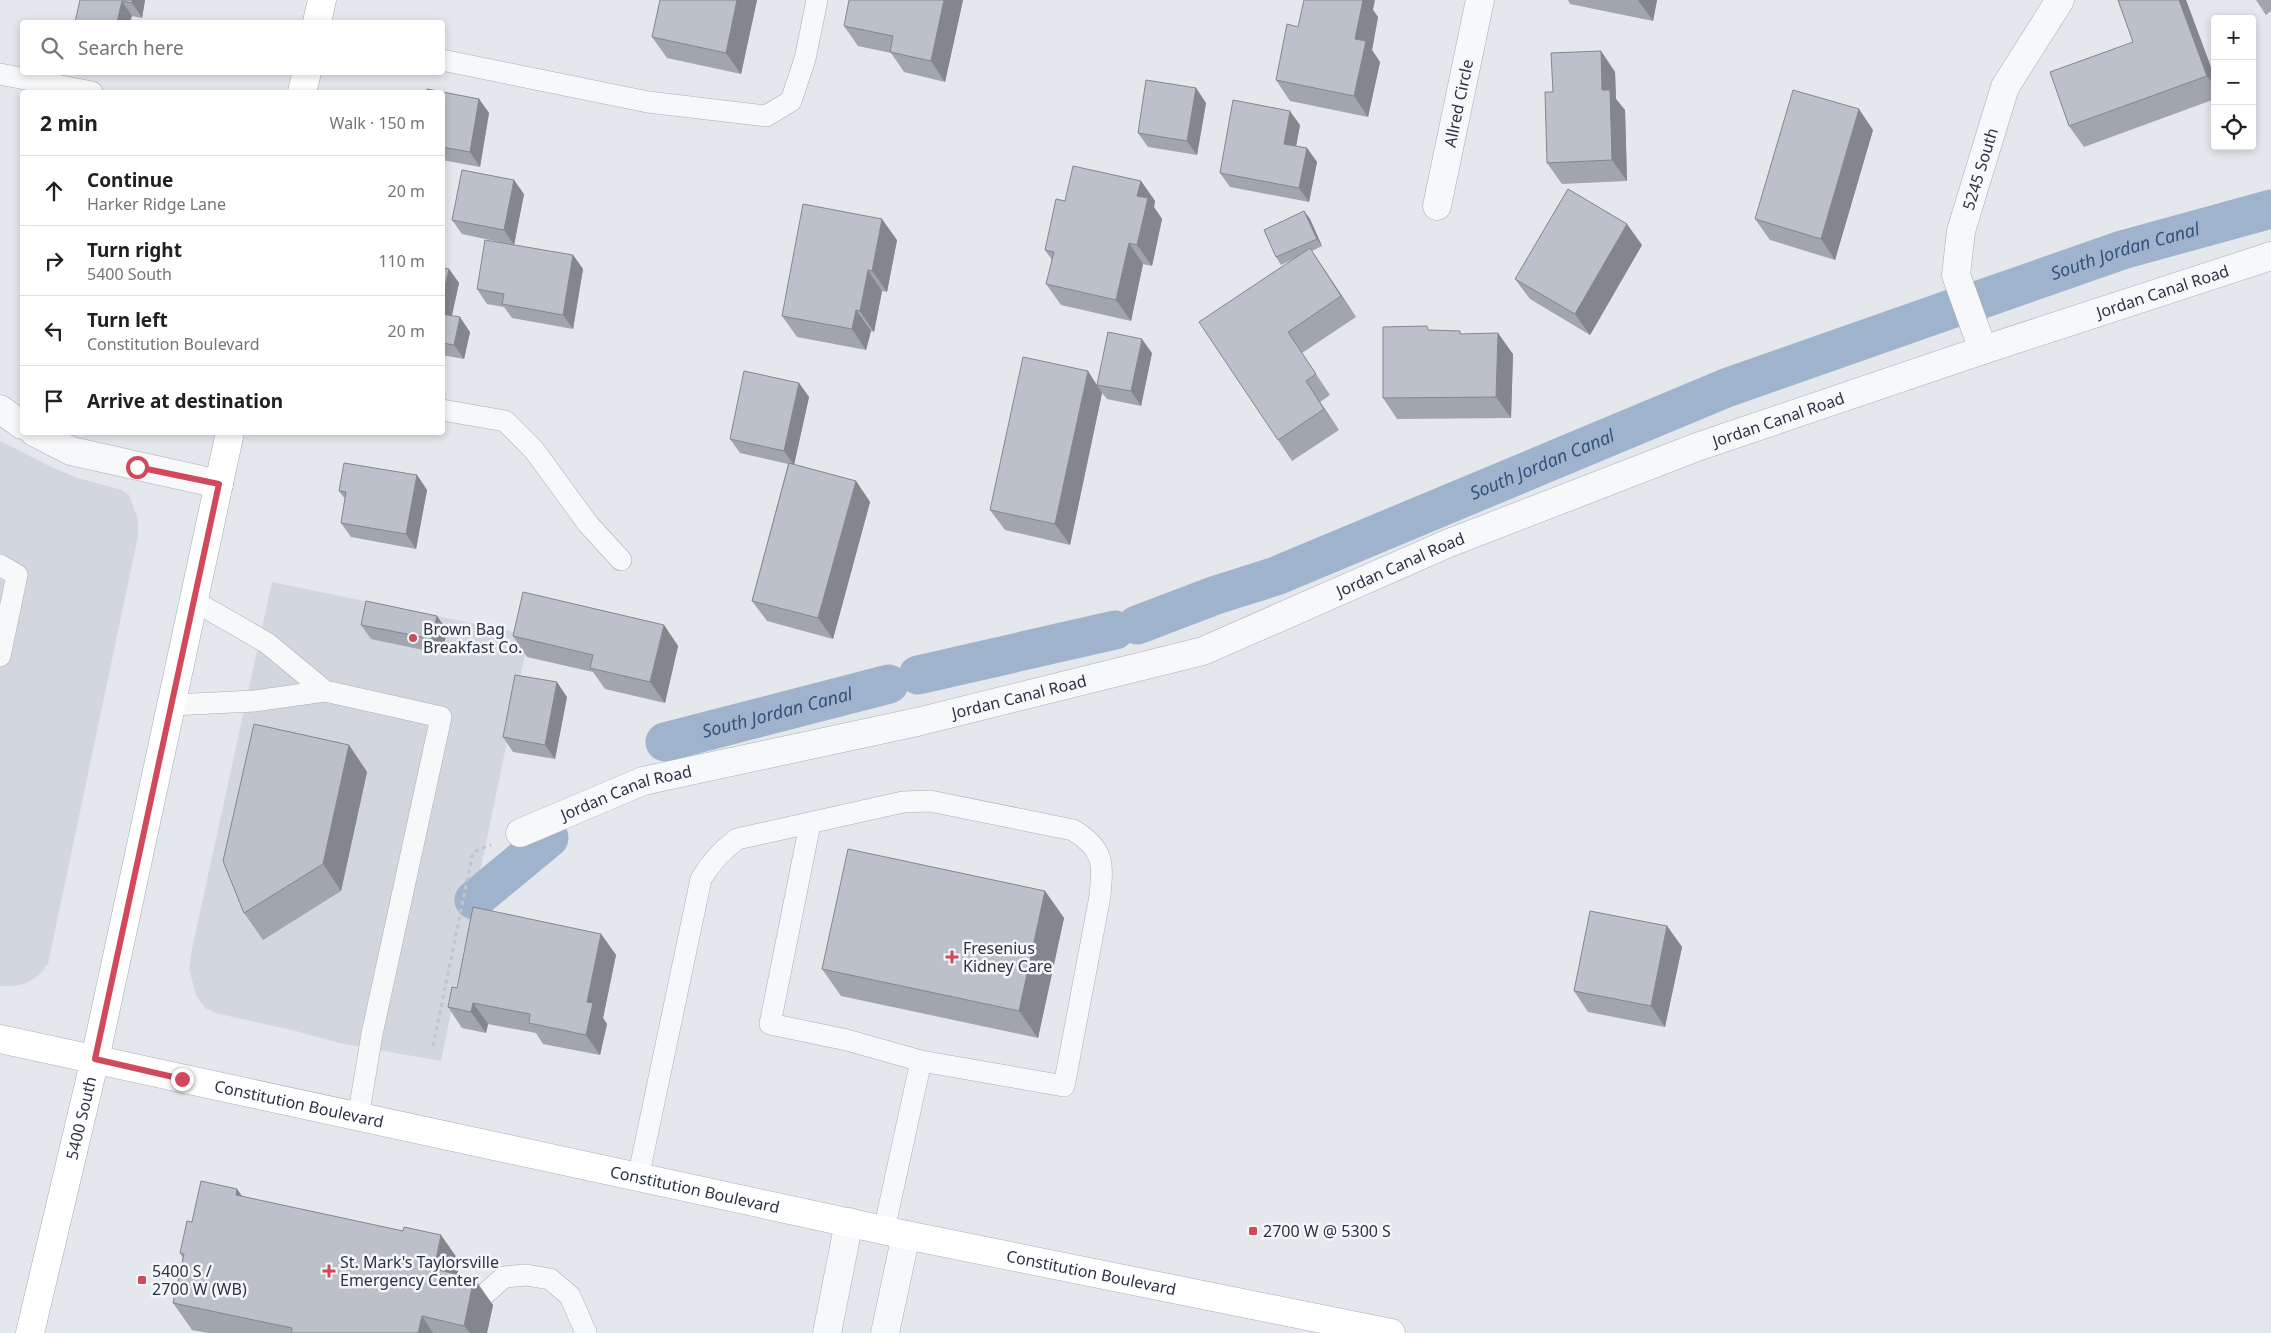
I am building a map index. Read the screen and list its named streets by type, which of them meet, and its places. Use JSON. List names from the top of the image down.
{
  "streets": {
    "main road": ["Constitution Boulevard", "5400 South"],
    "street": ["Allred Circle", "5245 South", "Jordan Canal Road"]
  },
  "crossings": [
    ["5245 South", "Jordan Canal Road"],
    ["Constitution Boulevard", "5400 South"]
  ],
  "water": ["South Jordan Canal"],
  "places": {
    "other": ["Brown Bag Breakfast Co."],
    "health": ["Fresenius Kidney Care", "St. Mark's Taylorsville Emergency Center"],
    "transit": ["2700 W @ 5300 S", "5400 S / 2700 W (WB)"]
  },
  "page": {
    "map_buttons": ["+", "−"],
    "search": "Search here",
    "heading": ["2 min", "Walk · 150 m"],
    "list": [
      ["Continue", "Harker Ridge Lane", "20 m"],
      ["Turn right", "5400 South", "110 m"],
      ["Turn left", "Constitution Boulevard", "20 m"],
      "Arrive at destination"
    ]
  }
}
